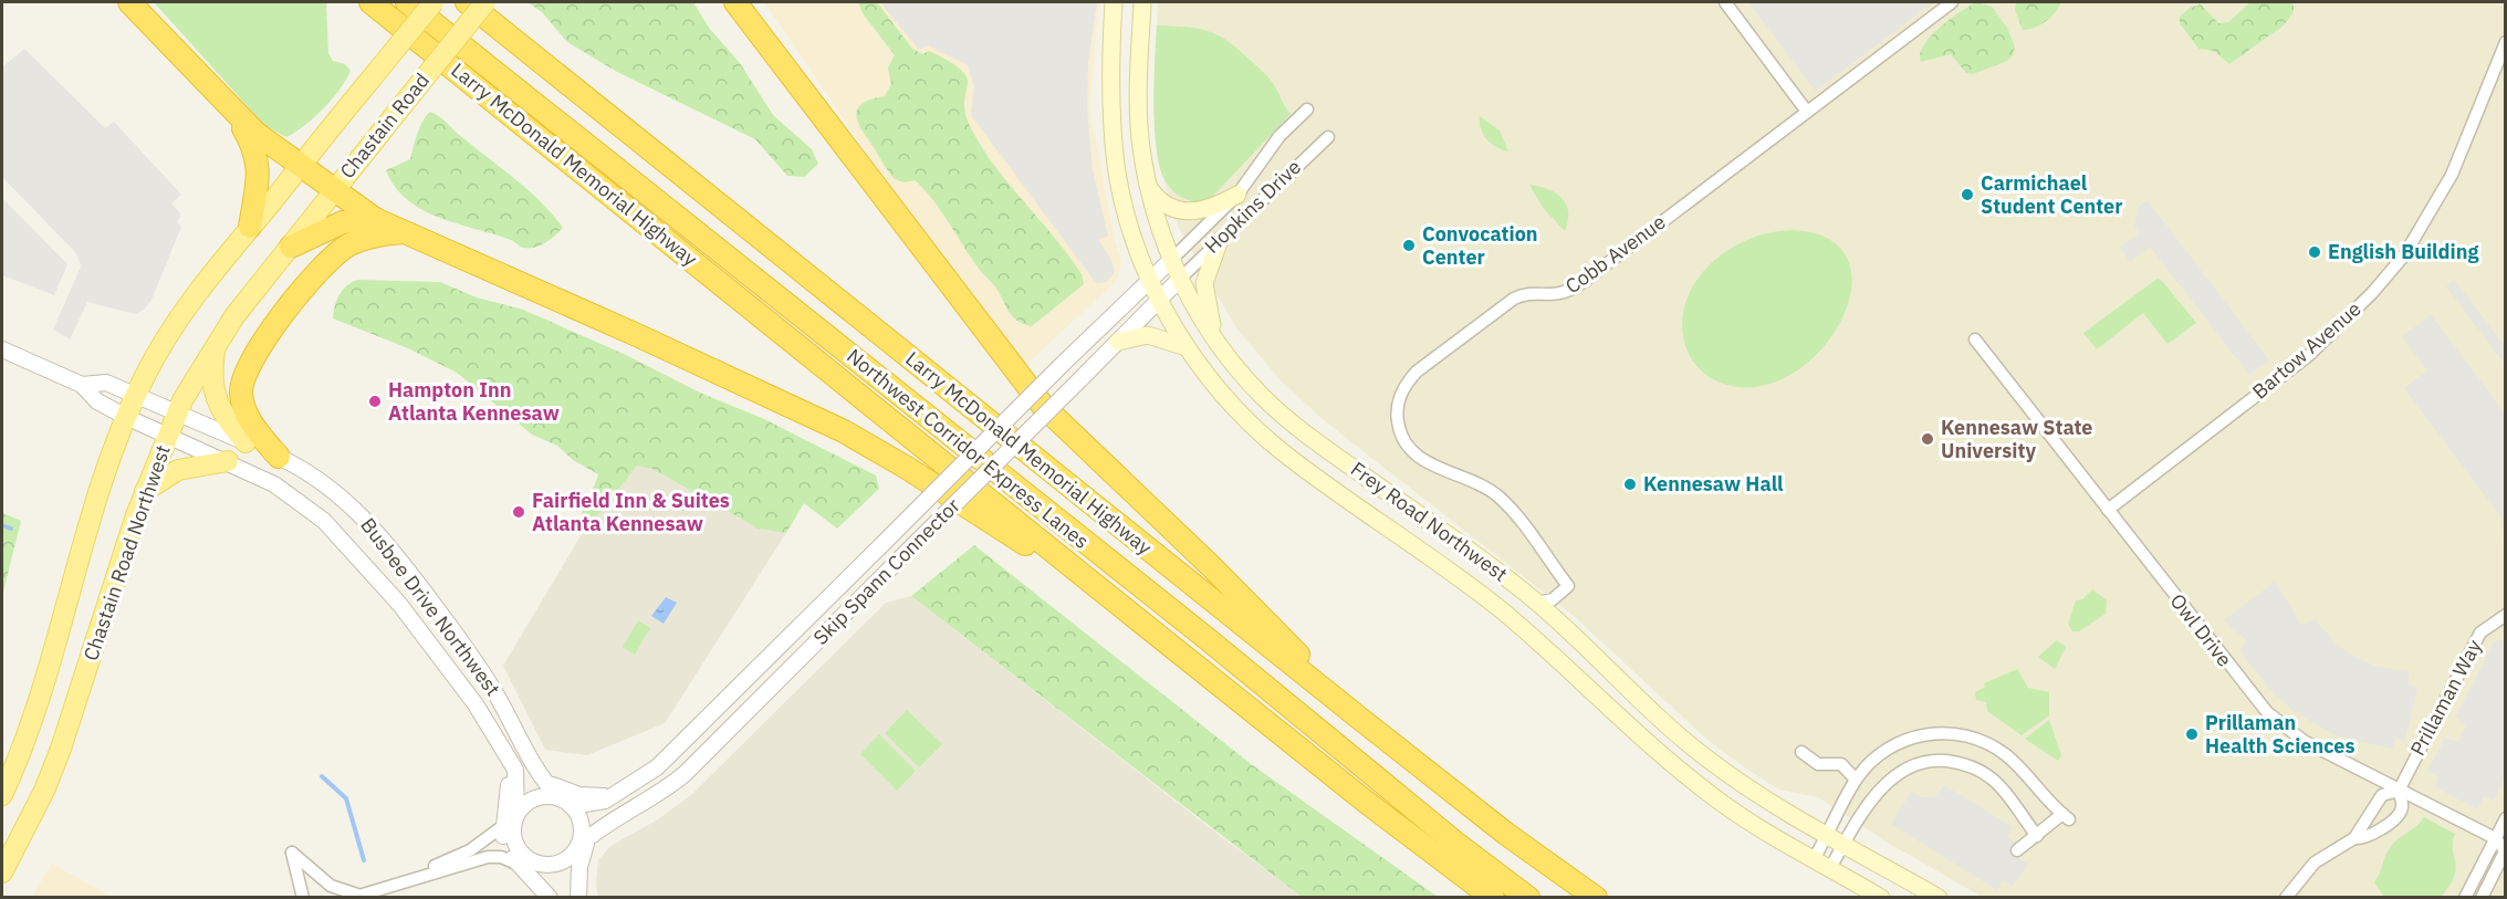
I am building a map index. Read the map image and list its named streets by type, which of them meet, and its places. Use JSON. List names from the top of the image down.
{
  "streets": {
    "highway": ["Larry McDonald Memorial Highway", "Northwest Corridor Express Lanes"],
    "main road": ["Chastain Road", "Frey Road Northwest", "Chastain Road Northwest"],
    "street": [
      "Hopkins Drive",
      "Cobb Avenue",
      "Bartow Avenue",
      "Skip Spann Connector",
      "Busbee Drive Northwest",
      "Owl Drive",
      "Prillaman Way"
    ]
  },
  "crossings": [
    ["Chastain Road", "Chastain Road Northwest"],
    ["Hopkins Drive", "Frey Road Northwest"],
    ["Hopkins Drive", "Skip Spann Connector"],
    ["Cobb Avenue", "Frey Road Northwest"],
    ["Bartow Avenue", "Owl Drive"],
    ["Frey Road Northwest", "Skip Spann Connector"],
    ["Chastain Road Northwest", "Busbee Drive Northwest"],
    ["Skip Spann Connector", "Busbee Drive Northwest"],
    ["Owl Drive", "Prillaman Way"]
  ],
  "places": [
    "Carmichael Student Center",
    "Convocation Center",
    "English Building",
    "Hampton Inn Atlanta Kennesaw",
    "Kennesaw State University",
    "Kennesaw Hall",
    "Fairfield Inn & Suites Atlanta Kennesaw",
    "Prillaman Health Sciences"
  ]
}
